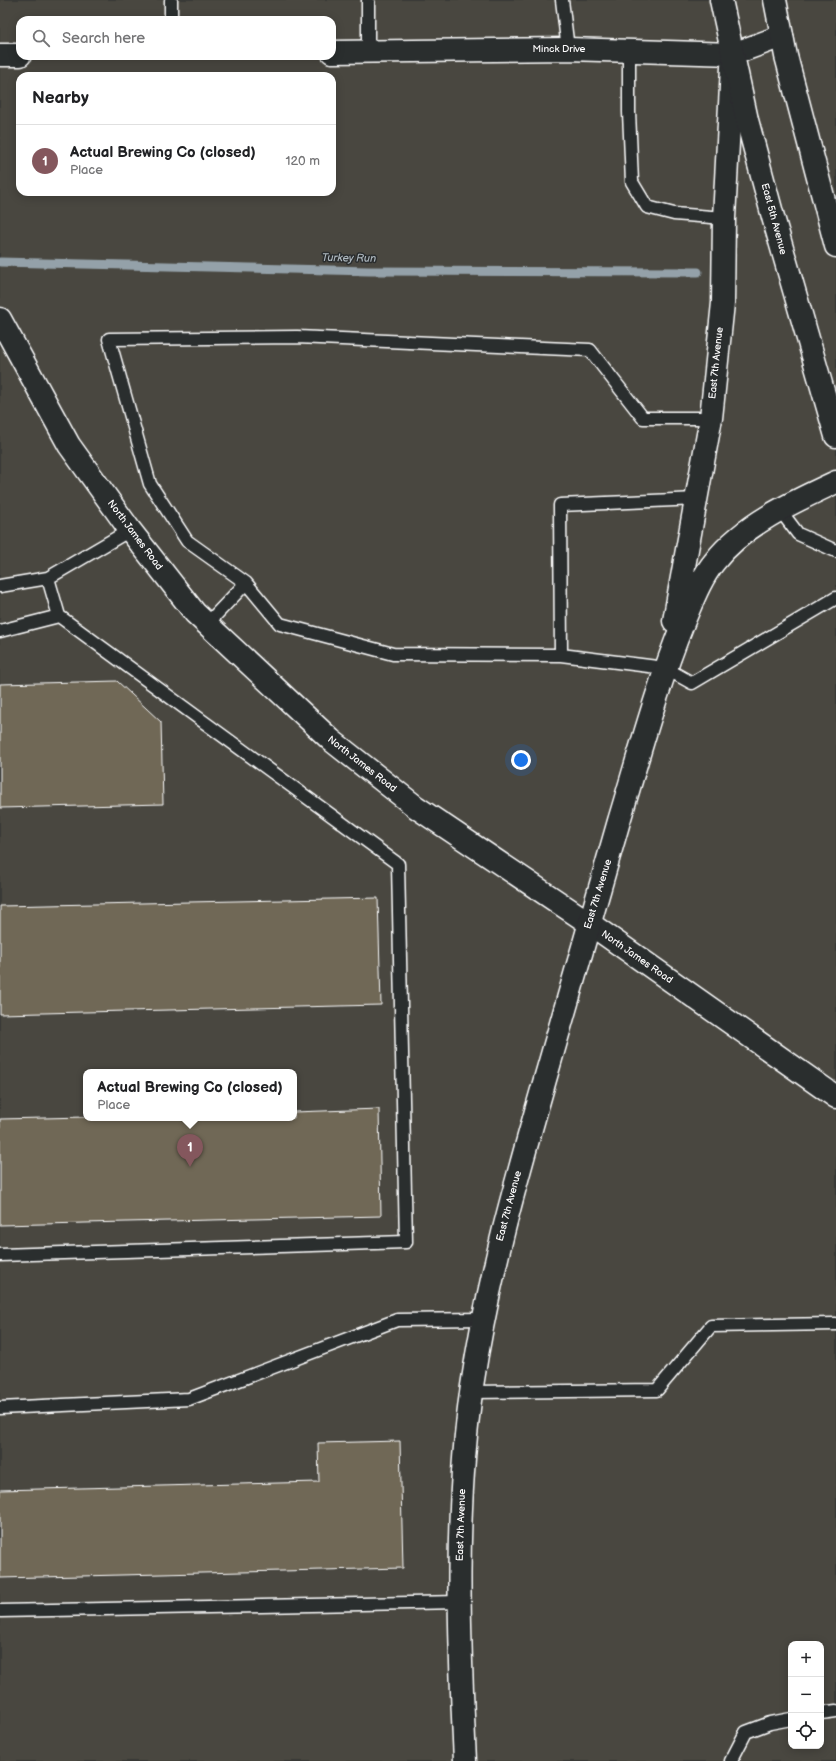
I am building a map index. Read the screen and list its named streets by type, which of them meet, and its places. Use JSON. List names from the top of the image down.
{
  "streets": {
    "street": [
      "Minck Drive",
      "East 5th Avenue",
      "East 7th Avenue",
      "North James Road"
    ]
  },
  "crossings": [
    ["Minck Drive", "East 5th Avenue"],
    ["Minck Drive", "East 7th Avenue"],
    ["East 5th Avenue", "East 7th Avenue"],
    ["East 7th Avenue", "North James Road"]
  ],
  "water": ["Turkey Run"],
  "page": {
    "search": "Search here",
    "heading": "Nearby",
    "list": [
      {
        "mark": "1",
        "name": "Actual Brewing Co (closed)",
        "note": "Place",
        "value": "120 m"
      }
    ],
    "popup": ["Actual Brewing Co (closed)", "Place"],
    "pins": "1",
    "map_buttons": ["+", "−"]
  }
}
